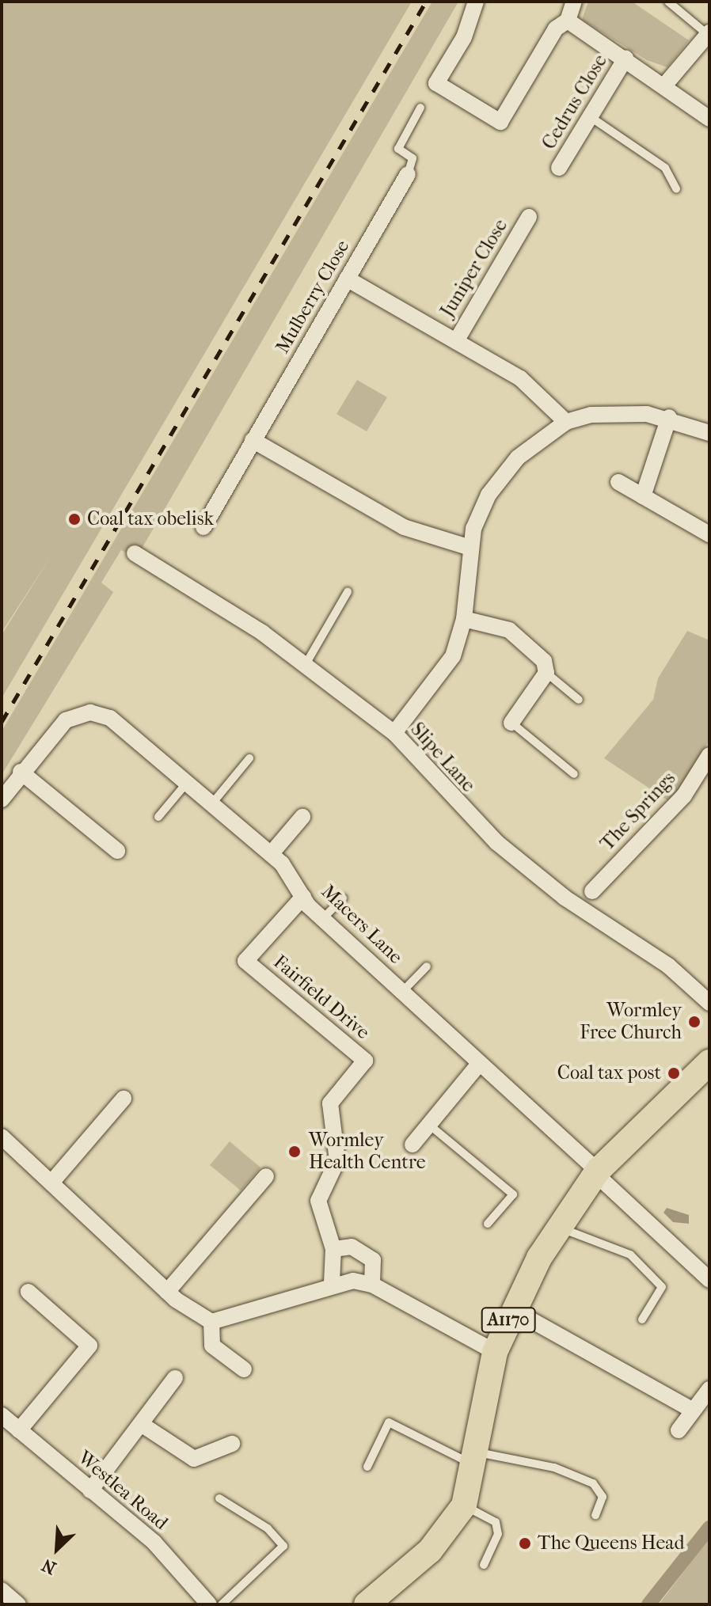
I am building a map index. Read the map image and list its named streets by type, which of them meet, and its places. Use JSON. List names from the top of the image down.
{
  "streets": {
    "main road": ["A1170"],
    "street": [
      "Cedrus Close",
      "Juniper Close",
      "Mulberry Close",
      "Slipe Lane",
      "The Springs",
      "Macers Lane",
      "Fairfield Drive",
      "Westlea Road"
    ]
  },
  "crossings": [
    ["Juniper Close", "Mulberry Close"],
    ["Macers Lane", "Fairfield Drive"],
    ["Macers Lane", "A1170"]
  ],
  "places": [
    "Coal tax obelisk",
    "Wormley Free Church",
    "Coal tax post",
    "Wormley Health Centre",
    "The Queens Head"
  ],
  "north": "bottom left"
}
